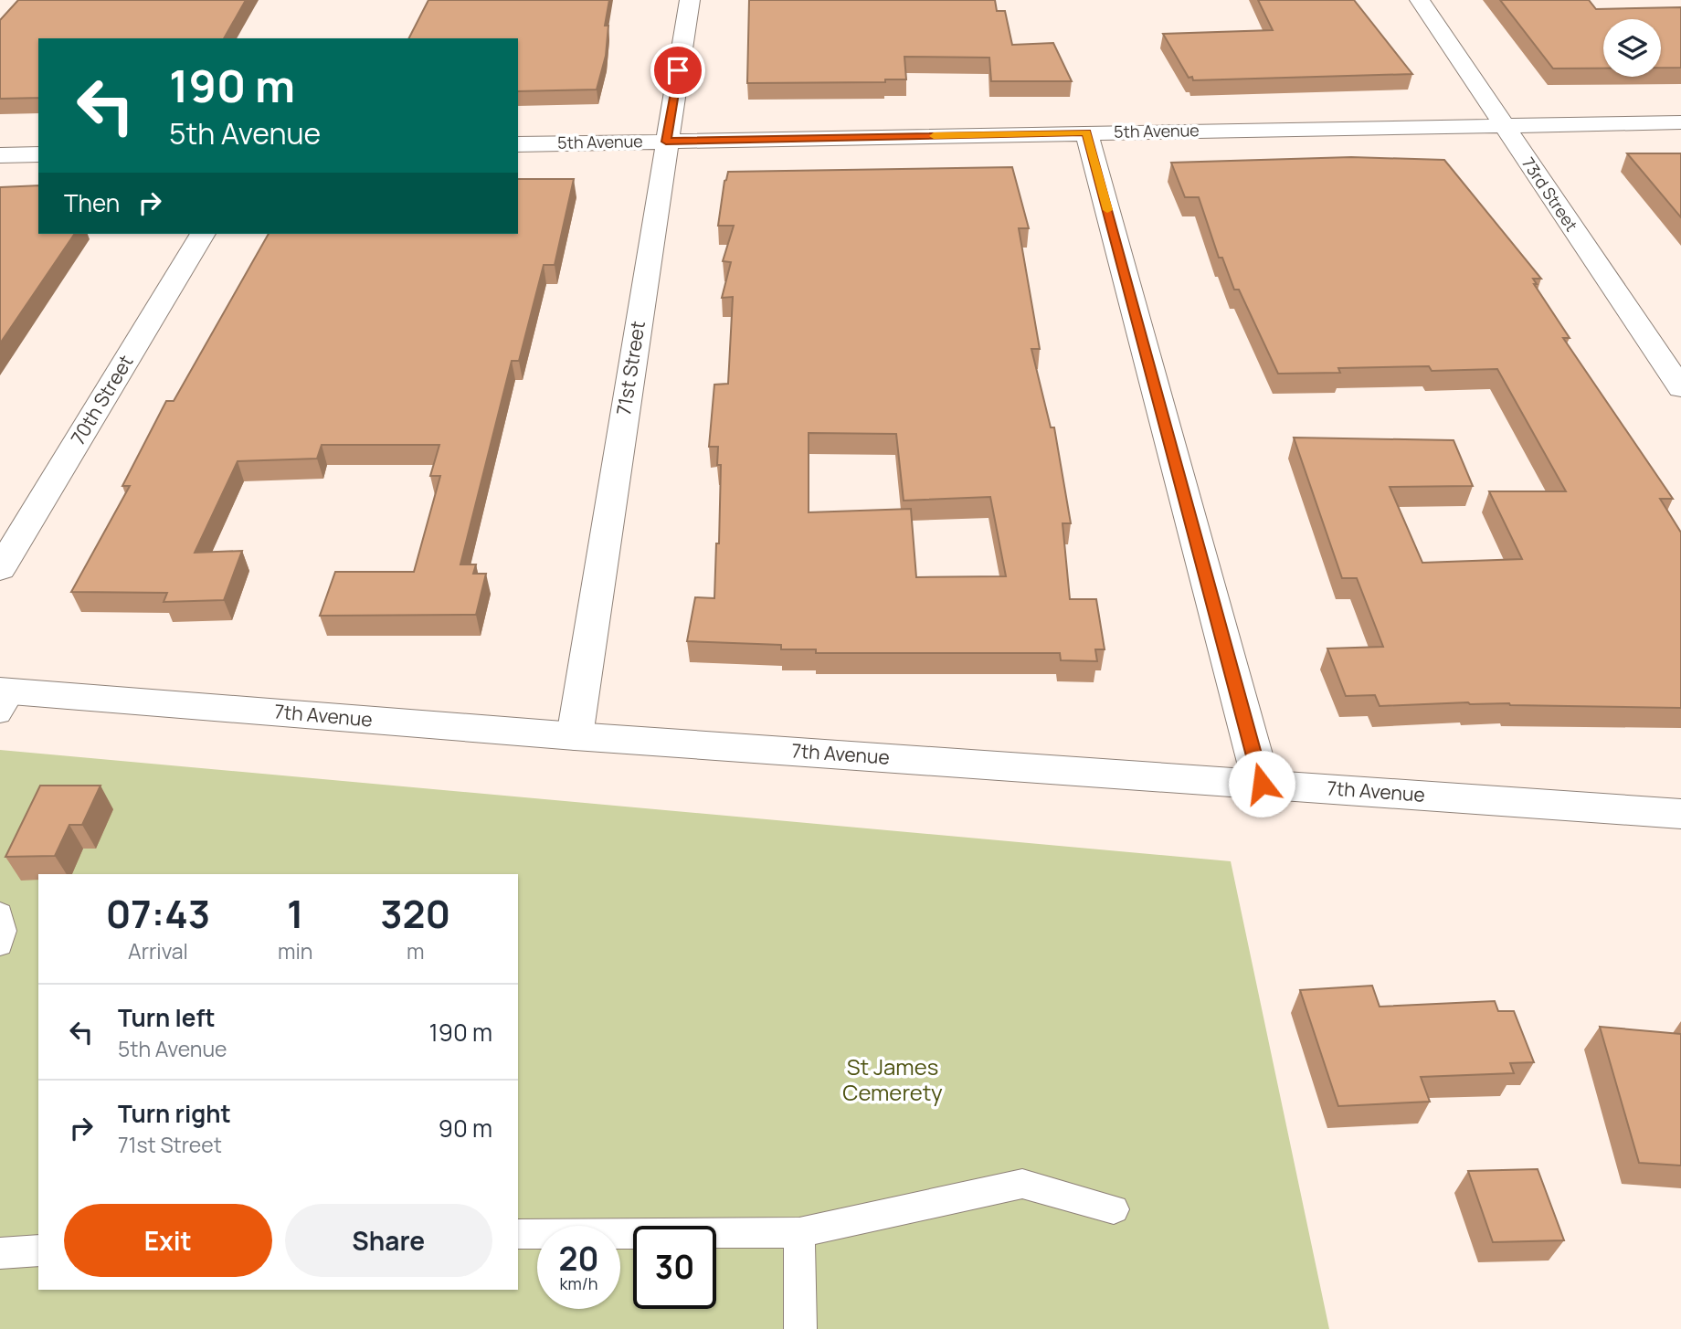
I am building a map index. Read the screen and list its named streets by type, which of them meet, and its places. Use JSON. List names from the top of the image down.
{
  "streets": {
    "street": [
      "5th Avenue",
      "73rd Street",
      "71st Street",
      "70th Street",
      "7th Avenue"
    ]
  },
  "crossings": [
    ["5th Avenue", "73rd Street"],
    ["5th Avenue", "71st Street"],
    ["71st Street", "7th Avenue"]
  ],
  "parks": ["St James Cemerety"],
  "page": {
    "turn": ["190 m", "5th Avenue"],
    "then": "Then",
    "eta": [
      "07:43",
      "Arrival",
      "1",
      "min",
      "320",
      "m"
    ],
    "list": [
      {
        "name": "Turn left",
        "note": "5th Avenue",
        "value": "190 m"
      },
      {
        "name": "Turn right",
        "note": "71st Street",
        "value": "90 m"
      }
    ],
    "buttons": ["Exit", "Share"],
    "speed": "20 km/h",
    "limit": "30"
  }
}
